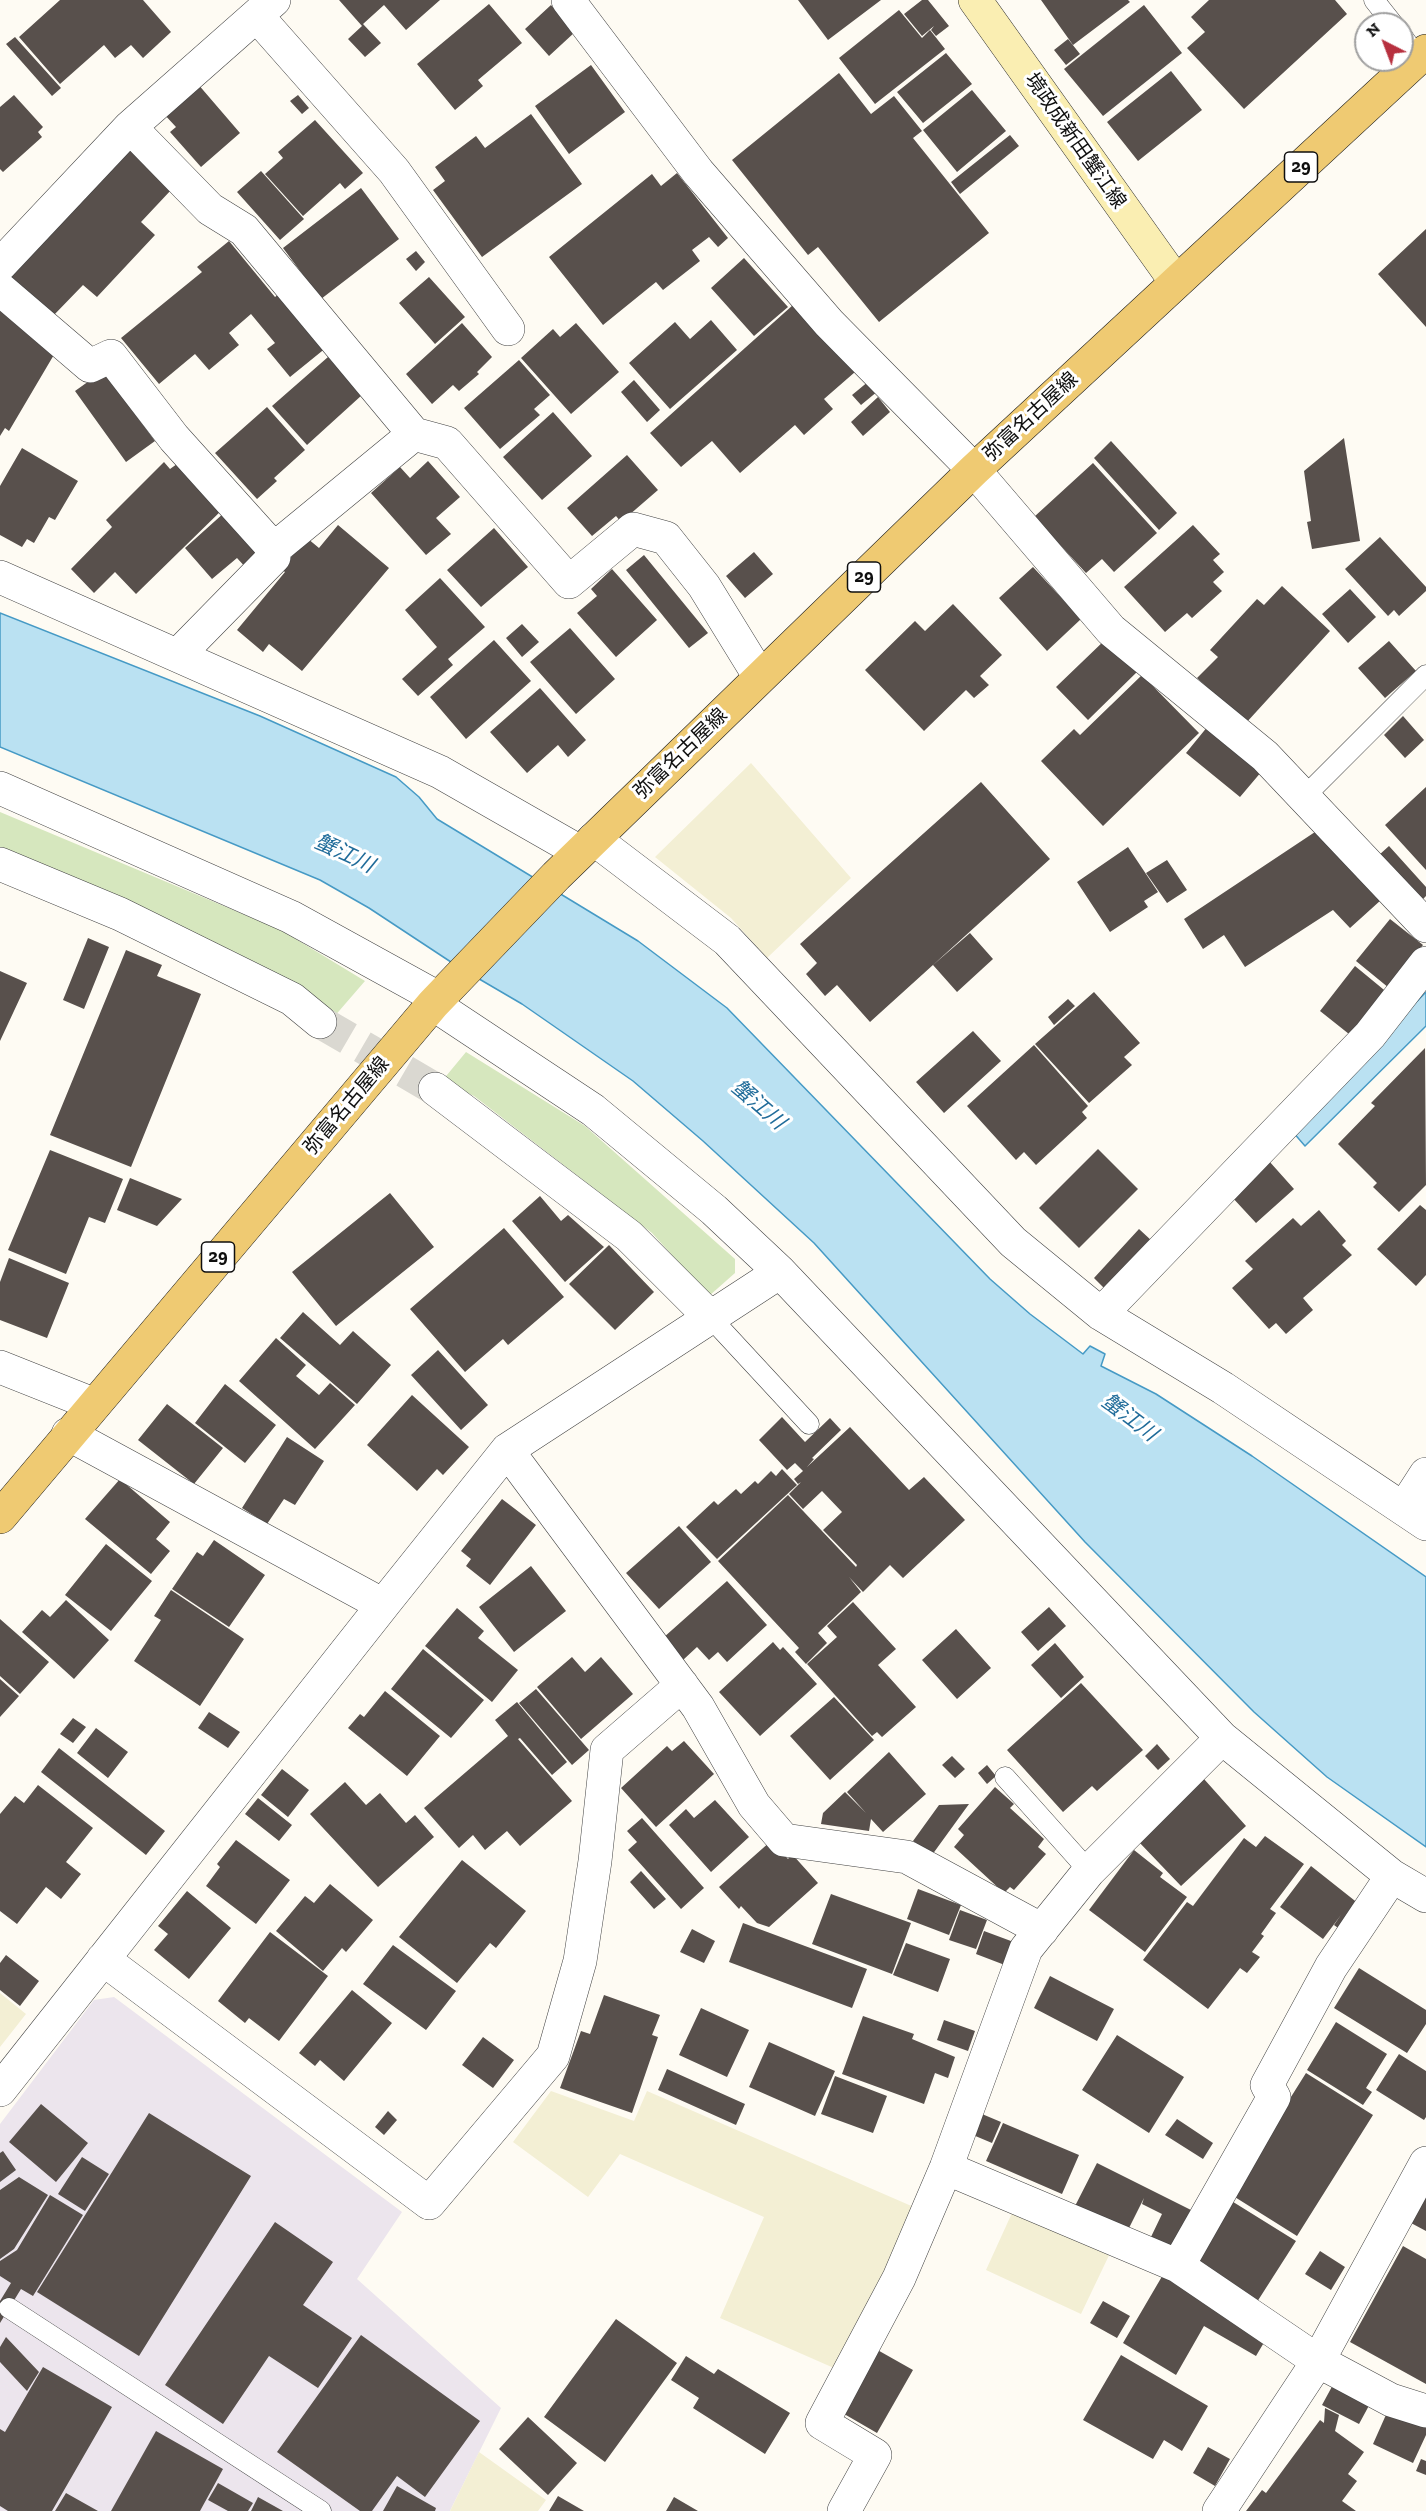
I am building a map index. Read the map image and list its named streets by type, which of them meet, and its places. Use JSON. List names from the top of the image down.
{
  "streets": {
    "main road": ["境政成新田蟹江線", "29", "弥富名古屋線"]
  },
  "crossings": [
    ["境政成新田蟹江線", "弥富名古屋線"]
  ],
  "water": ["蟹江川"],
  "north": "top left"
}
